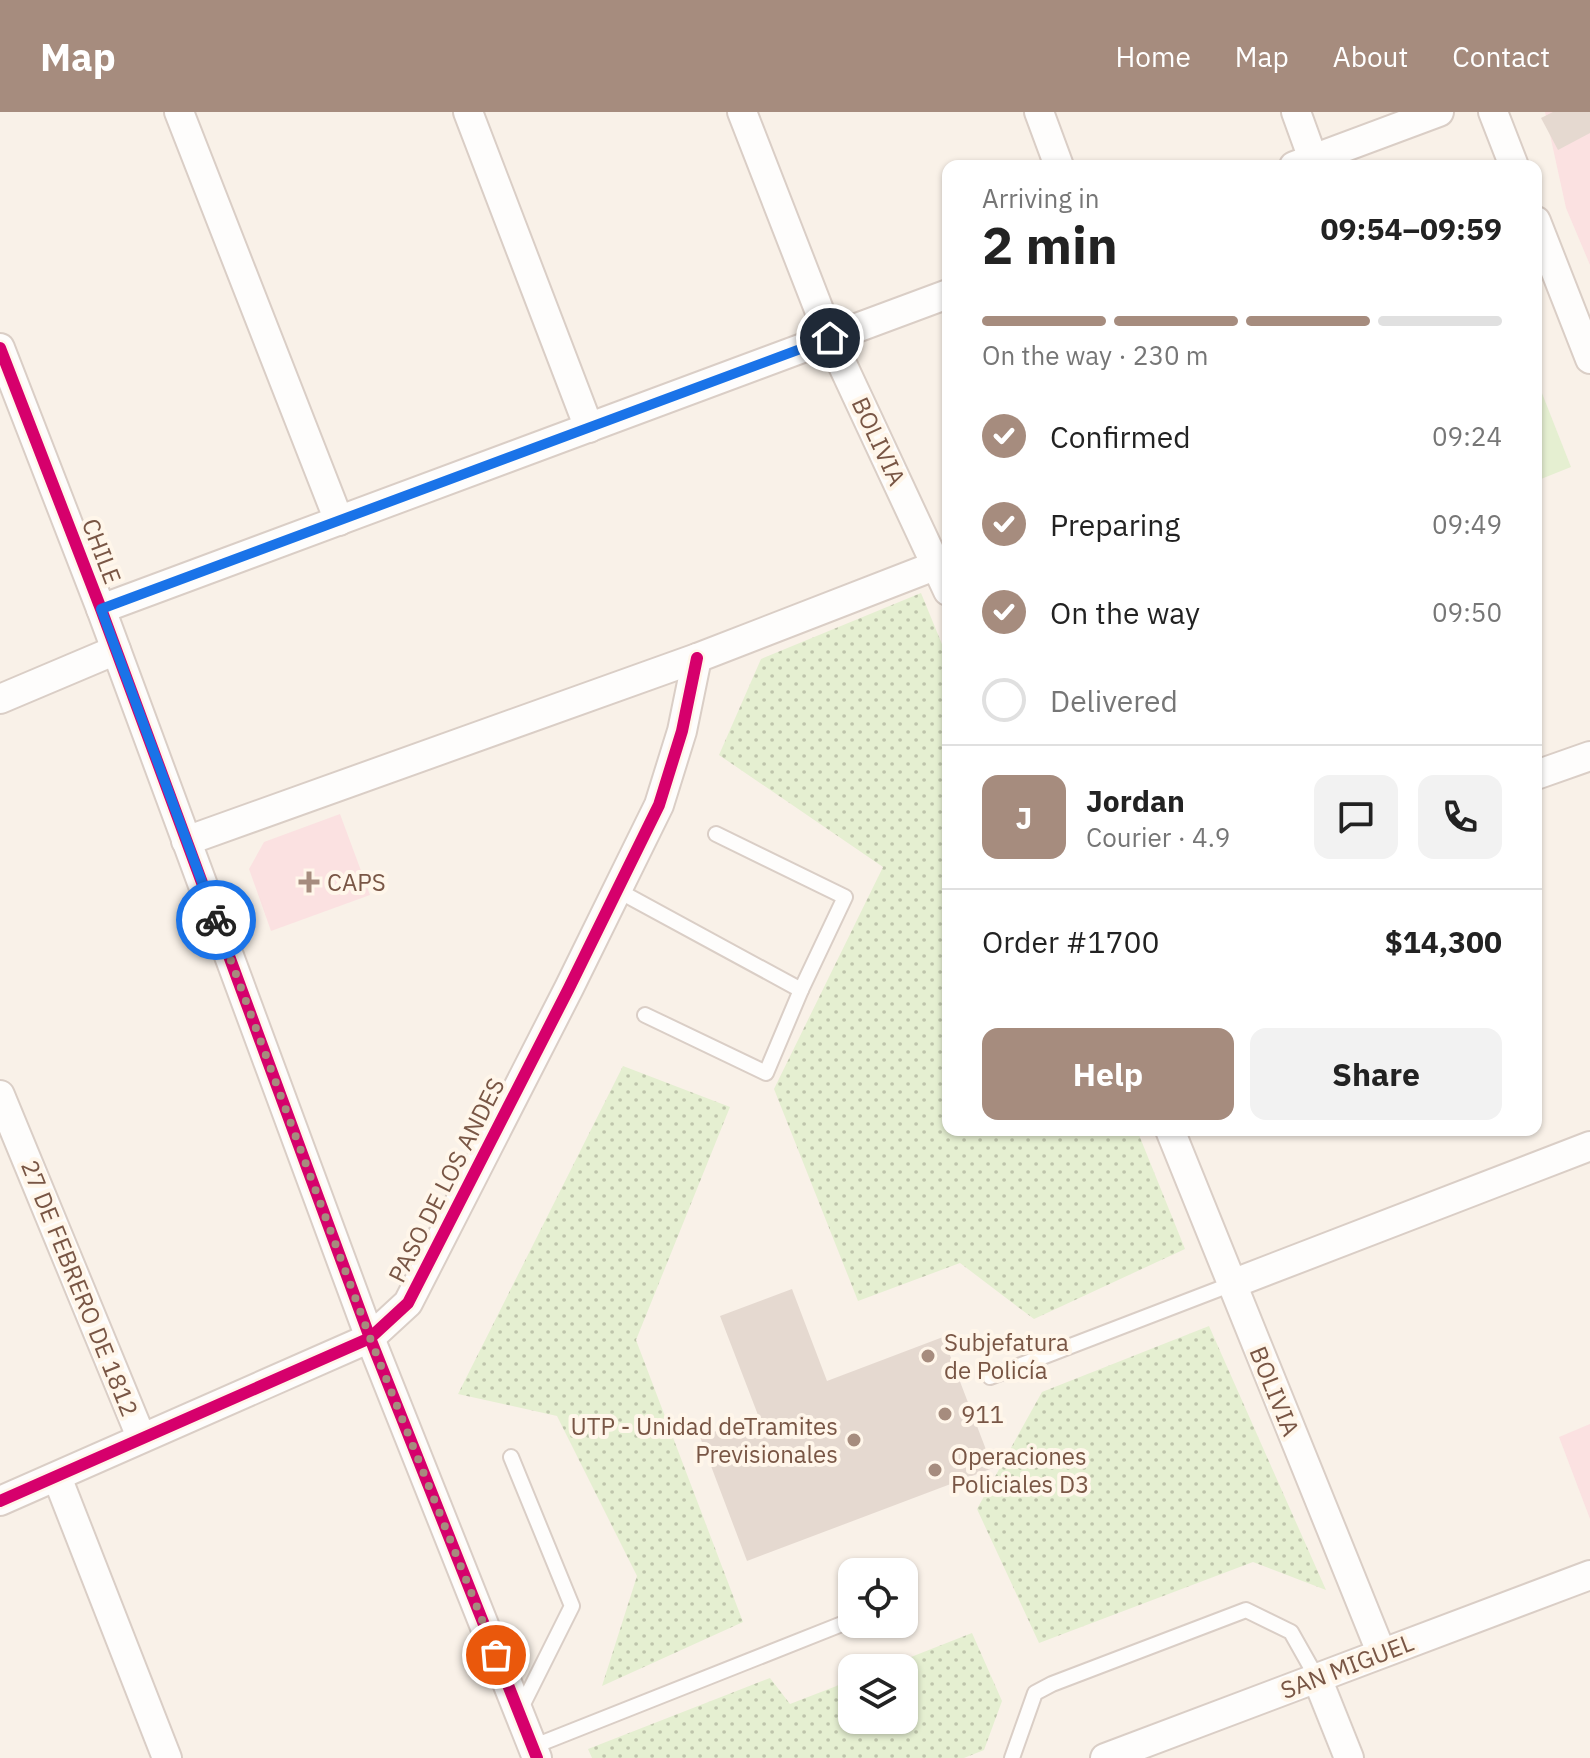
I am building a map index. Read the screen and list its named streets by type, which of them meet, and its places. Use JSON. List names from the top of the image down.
{
  "streets": {
    "street": [
      "BOLIVIA",
      "CHILE",
      "PASO DE LOS ANDES",
      "27 DE FEBRERO DE 1812",
      "SAN MIGUEL"
    ]
  },
  "crossings": [
    ["BOLIVIA", "SAN MIGUEL"],
    ["CHILE", "PASO DE LOS ANDES"],
    ["PASO DE LOS ANDES", "27 DE FEBRERO DE 1812"]
  ],
  "places": {
    "health": ["CAPS"],
    "other": [
      "Subjefatura de Policía",
      "911",
      "UTP - Unidad deTramites Previsionales",
      "Operaciones Policiales D3"
    ]
  },
  "page": {
    "header": "Map",
    "nav": [
      "Home",
      "Map",
      "About",
      "Contact"
    ],
    "heading": ["2 min", "Arriving in", "09:54–09:59"],
    "panel": [
      "Jordan",
      "Courier · 4.9",
      "Order #1700",
      "$14,300"
    ],
    "bar": "On the way · 230 m",
    "list": [
      ["Confirmed", "09:24"],
      ["Preparing", "09:49"],
      ["On the way", "09:50"],
      "Delivered"
    ],
    "round": "J",
    "buttons": ["Help", "Share"]
  }
}
